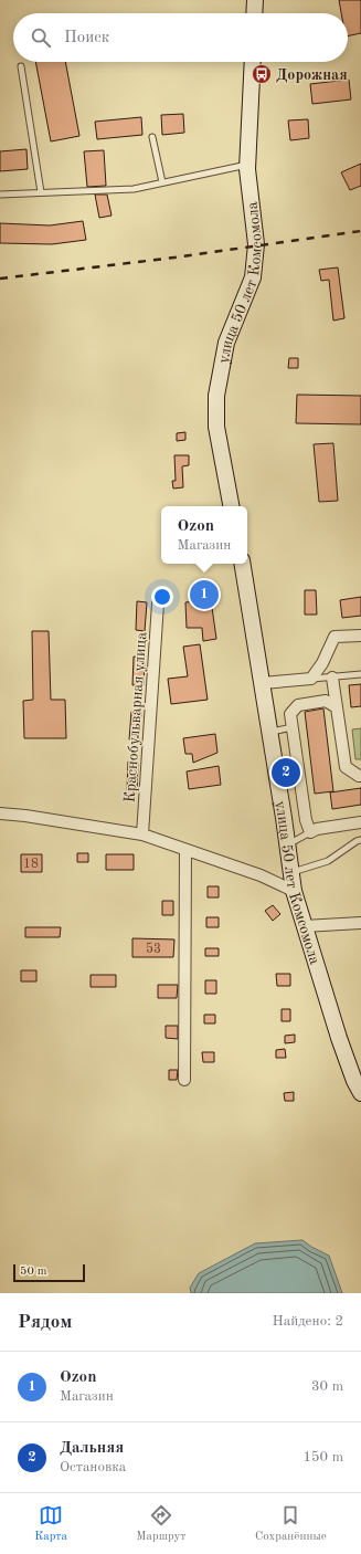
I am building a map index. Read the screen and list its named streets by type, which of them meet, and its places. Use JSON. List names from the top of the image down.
{
  "streets": {
    "street": ["улица 50 лет Комсомола", "Краснобульварная улица"]
  },
  "places": {
    "bus stop": ["Дорожная"]
  },
  "house_numbers": ["18", "53"],
  "scale_bar": "50 m",
  "page": {
    "search": "Поиск",
    "popup": ["Ozon", "Магазин"],
    "pins": ["1", "2"],
    "scale": "50 m",
    "heading": ["Рядом", "Найдено: 2"],
    "list": [
      {
        "mark": "1",
        "name": "Ozon",
        "note": "Магазин",
        "value": "30 m"
      },
      {
        "mark": "2",
        "name": "Дальняя",
        "note": "Остановка",
        "value": "150 m"
      }
    ],
    "nav": ["Карта", "Маршрут", "Сохранённые"]
  }
}
